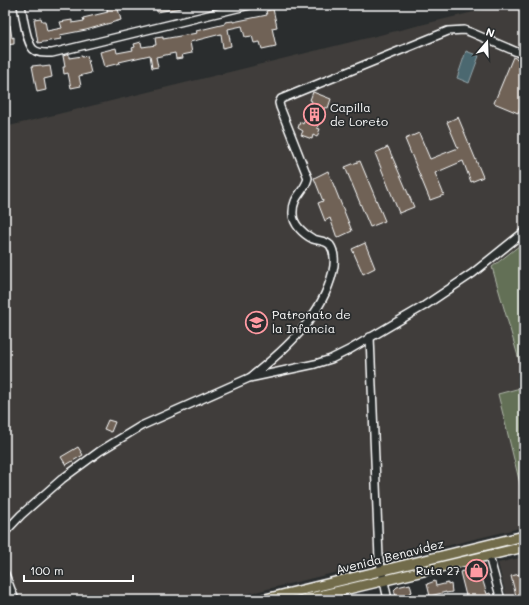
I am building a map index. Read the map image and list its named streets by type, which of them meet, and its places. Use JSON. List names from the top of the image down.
{
  "streets": {
    "main road": ["Avenida Benavídez"]
  },
  "places": {
    "building": ["Capilla de Loreto"],
    "school or university": ["Patronato de la Infancia"],
    "shop": ["Ruta 27"]
  },
  "scale_bar": "100 m",
  "north": "top"
}
